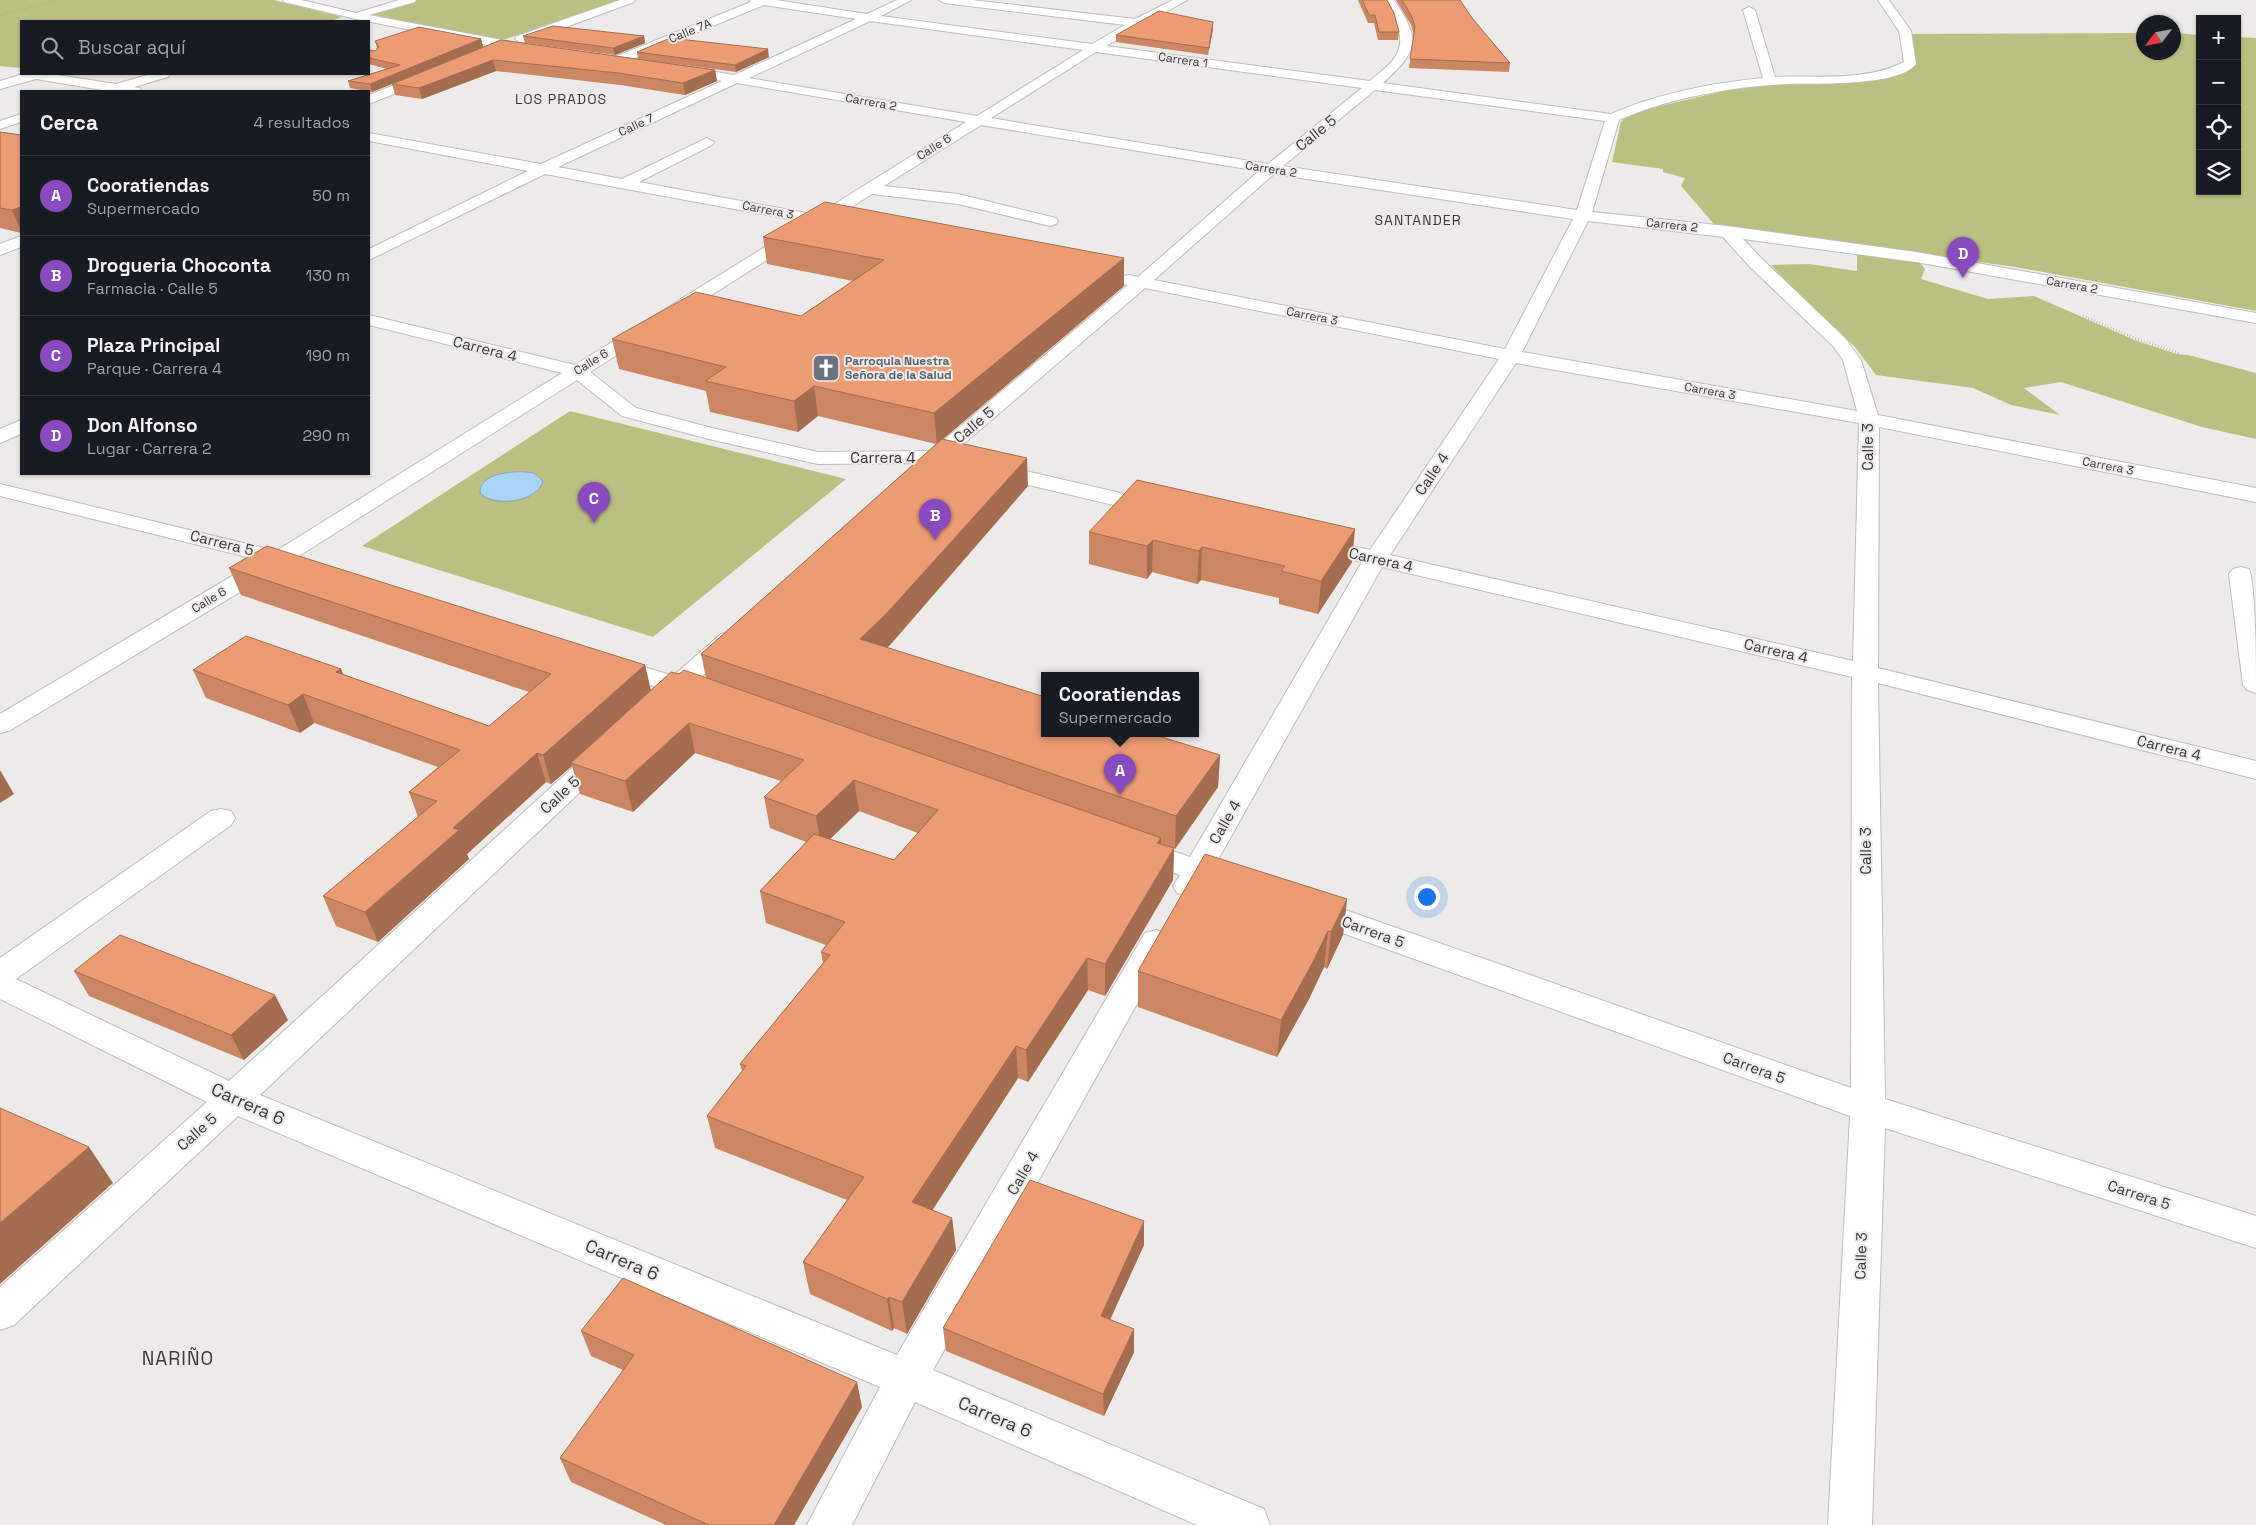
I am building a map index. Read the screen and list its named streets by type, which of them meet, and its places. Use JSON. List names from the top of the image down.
{
  "streets": {
    "street": [
      "Calle 7A",
      "Carrera 1",
      "Carrera 2",
      "Calle 7",
      "Calle 5",
      "Calle 6",
      "Carrera 3",
      "Carrera 4",
      "Calle 3",
      "Calle 4",
      "Carrera 5",
      "Carrera 6"
    ]
  },
  "crossings": [
    ["Calle 7A", "Carrera 1"],
    ["Carrera 1", "Calle 7"],
    ["Carrera 1", "Calle 5"],
    ["Carrera 1", "Calle 6"],
    ["Carrera 1", "Calle 4"],
    ["Carrera 2", "Calle 7"],
    ["Carrera 2", "Calle 5"],
    ["Carrera 2", "Calle 6"],
    ["Carrera 2", "Calle 3"],
    ["Carrera 2", "Calle 4"],
    ["Calle 7", "Carrera 3"],
    ["Calle 5", "Carrera 3"],
    ["Calle 5", "Carrera 4"],
    ["Calle 5", "Carrera 6"],
    ["Calle 6", "Carrera 3"],
    ["Calle 6", "Carrera 4"],
    ["Calle 6", "Carrera 5"],
    ["Carrera 3", "Calle 3"],
    ["Carrera 3", "Calle 4"],
    ["Carrera 4", "Calle 3"],
    ["Carrera 4", "Calle 4"],
    ["Calle 3", "Carrera 5"],
    ["Calle 4", "Carrera 6"]
  ],
  "districts": ["LOS PRADOS", "SANTANDER", "NARIÑO"],
  "places": {
    "church": ["Parroquia Nuestra Señora de la Salud"]
  },
  "north": "bottom left",
  "page": {
    "map_buttons": ["+", "−"],
    "search": "Buscar aquí",
    "heading": ["Cerca", "4 resultados"],
    "list": [
      {
        "mark": "A",
        "name": "Cooratiendas",
        "note": "Supermercado",
        "value": "50 m"
      },
      {
        "mark": "B",
        "name": "Drogueria Choconta",
        "note": "Farmacia · Calle 5",
        "value": "130 m"
      },
      {
        "mark": "C",
        "name": "Plaza Principal",
        "note": "Parque · Carrera 4",
        "value": "190 m"
      },
      {
        "mark": "D",
        "name": "Don Alfonso",
        "note": "Lugar · Carrera 2",
        "value": "290 m"
      }
    ],
    "pins": [
      "D",
      "C",
      "B",
      "A"
    ],
    "popup": ["Cooratiendas", "Supermercado"]
  }
}
